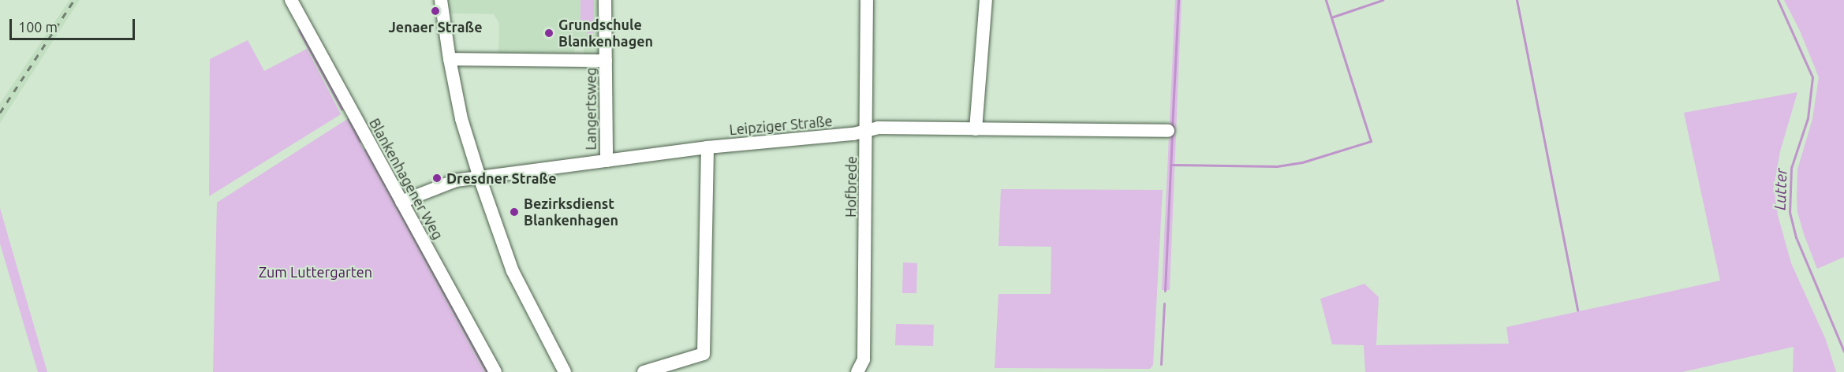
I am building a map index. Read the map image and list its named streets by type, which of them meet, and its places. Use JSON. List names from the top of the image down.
{
  "streets": {
    "street": [
      "Langertsweg",
      "Leipziger Straße",
      "Blankenhagener Weg",
      "Hofbrede"
    ]
  },
  "crossings": [
    ["Langertsweg", "Leipziger Straße"],
    ["Leipziger Straße", "Blankenhagener Weg"],
    ["Leipziger Straße", "Hofbrede"]
  ],
  "water": ["Lutter"],
  "parks": ["Zum Luttergarten"],
  "places": [
    "Jenaer Straße",
    "Grundschule Blankenhagen",
    "Dresdner Straße",
    "Bezirksdienst Blankenhagen"
  ],
  "scale_bar": "100 m"
}
